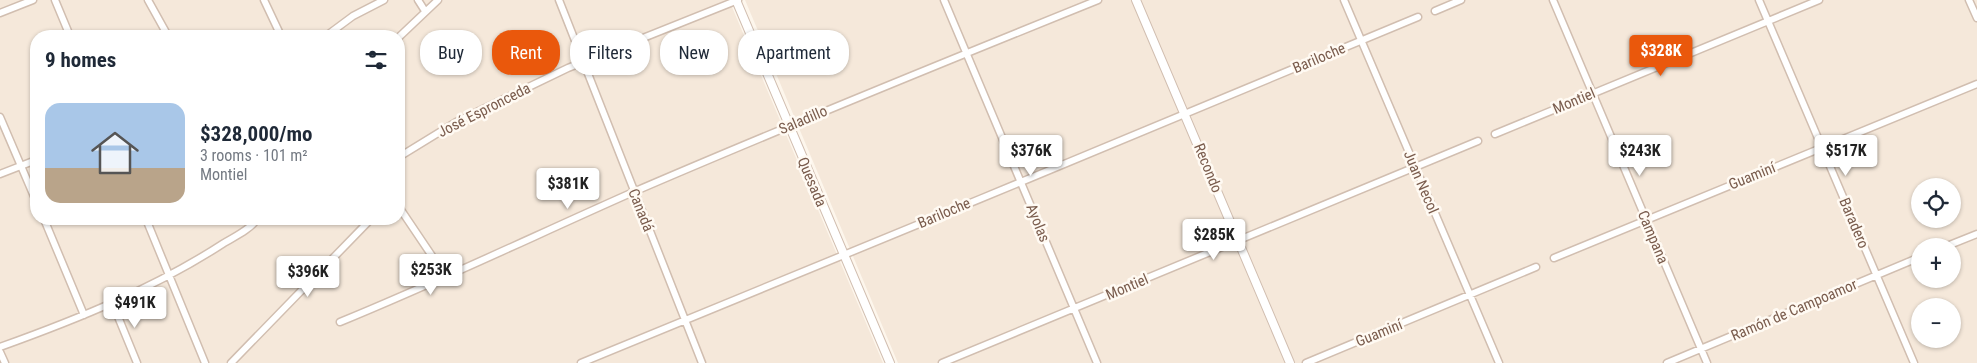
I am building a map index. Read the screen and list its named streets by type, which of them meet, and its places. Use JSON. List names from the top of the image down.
{
  "streets": {
    "street": [
      "Bariloche",
      "Montiel",
      "José Espronceda",
      "Saladillo",
      "Recondo",
      "Guaminí",
      "Quesada",
      "Juan Necol",
      "Canadá",
      "Ayolas",
      "Baradero",
      "Campana",
      "Ramón de Campoamor"
    ]
  },
  "crossings": [
    ["Bariloche", "Recondo"],
    ["Bariloche", "Quesada"],
    ["Bariloche", "Juan Necol"],
    ["Bariloche", "Canadá"],
    ["Bariloche", "Ayolas"],
    ["Montiel", "Recondo"],
    ["Montiel", "Juan Necol"],
    ["Montiel", "Ayolas"],
    ["Montiel", "Baradero"],
    ["Montiel", "Campana"],
    ["José Espronceda", "Quesada"],
    ["Saladillo", "Quesada"],
    ["Saladillo", "Canadá"],
    ["Saladillo", "Ayolas"],
    ["Guaminí", "Juan Necol"],
    ["Guaminí", "Baradero"],
    ["Guaminí", "Campana"],
    ["Baradero", "Ramón de Campoamor"],
    ["Campana", "Ramón de Campoamor"]
  ],
  "page": {
    "chip": [
      "Buy",
      "Rent",
      "Filters",
      "New",
      "Apartment"
    ],
    "heading": "9 homes",
    "price": [
      "$328K",
      "$376K",
      "$243K",
      "$517K",
      "$381K",
      "$285K",
      "$253K",
      "$396K",
      "$491K"
    ],
    "list": [
      {
        "name": "$328,000/mo",
        "note": "3 rooms · 101 m² · Montiel"
      }
    ],
    "map_buttons": ["+", "−"]
  }
}
